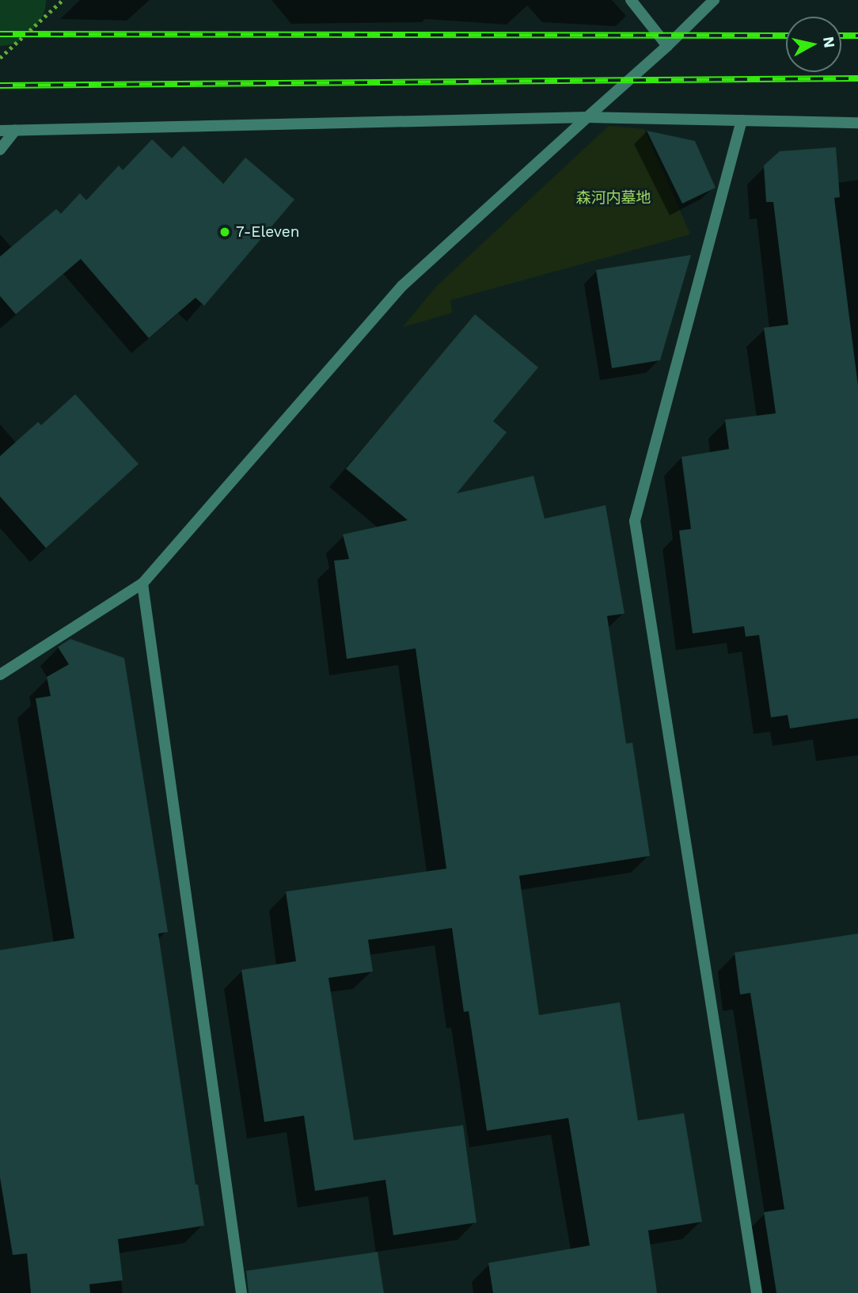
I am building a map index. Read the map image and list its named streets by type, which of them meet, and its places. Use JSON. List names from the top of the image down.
{
  "parks": ["森河内墓地"],
  "places": ["7-Eleven"],
  "north": "right"
}
